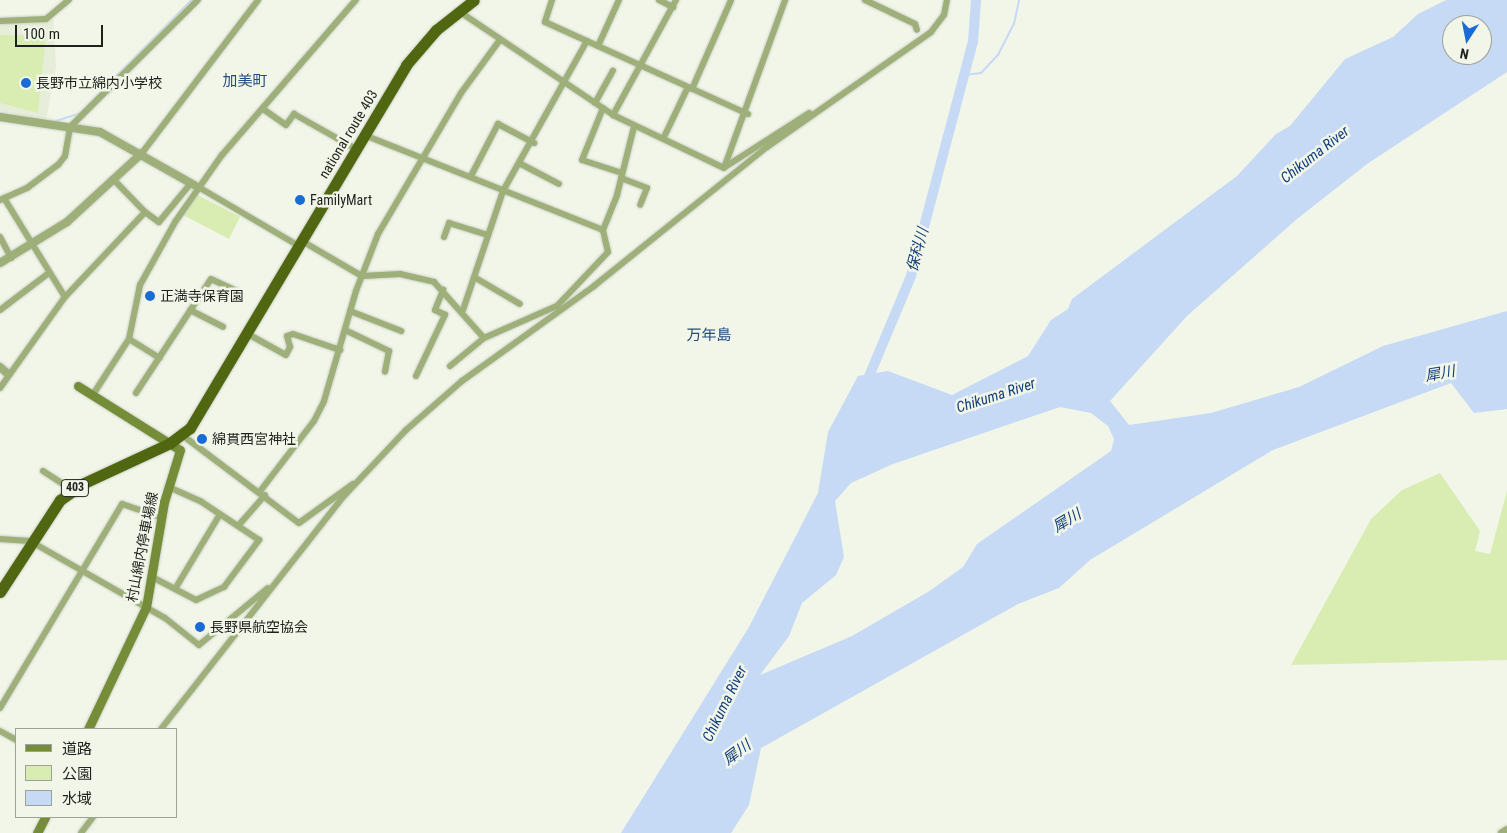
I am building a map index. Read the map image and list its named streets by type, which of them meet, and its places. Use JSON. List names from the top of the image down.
{
  "streets": {
    "highway": ["national route 403", "403"],
    "main road": ["村山綿内停車場線"]
  },
  "crossings": [
    ["national route 403", "403"],
    ["403", "村山綿内停車場線"]
  ],
  "districts": ["加美町", "万年島"],
  "water": ["Chikuma River", "保科川", "犀川"],
  "places": [
    "長野市立綿内小学校",
    "FamilyMart",
    "正満寺保育園",
    "綿貫西宮神社",
    "長野県航空協会"
  ],
  "legend": ["道路", "公園", "水域"],
  "scale_bar": "100 m",
  "north": "bottom"
}
